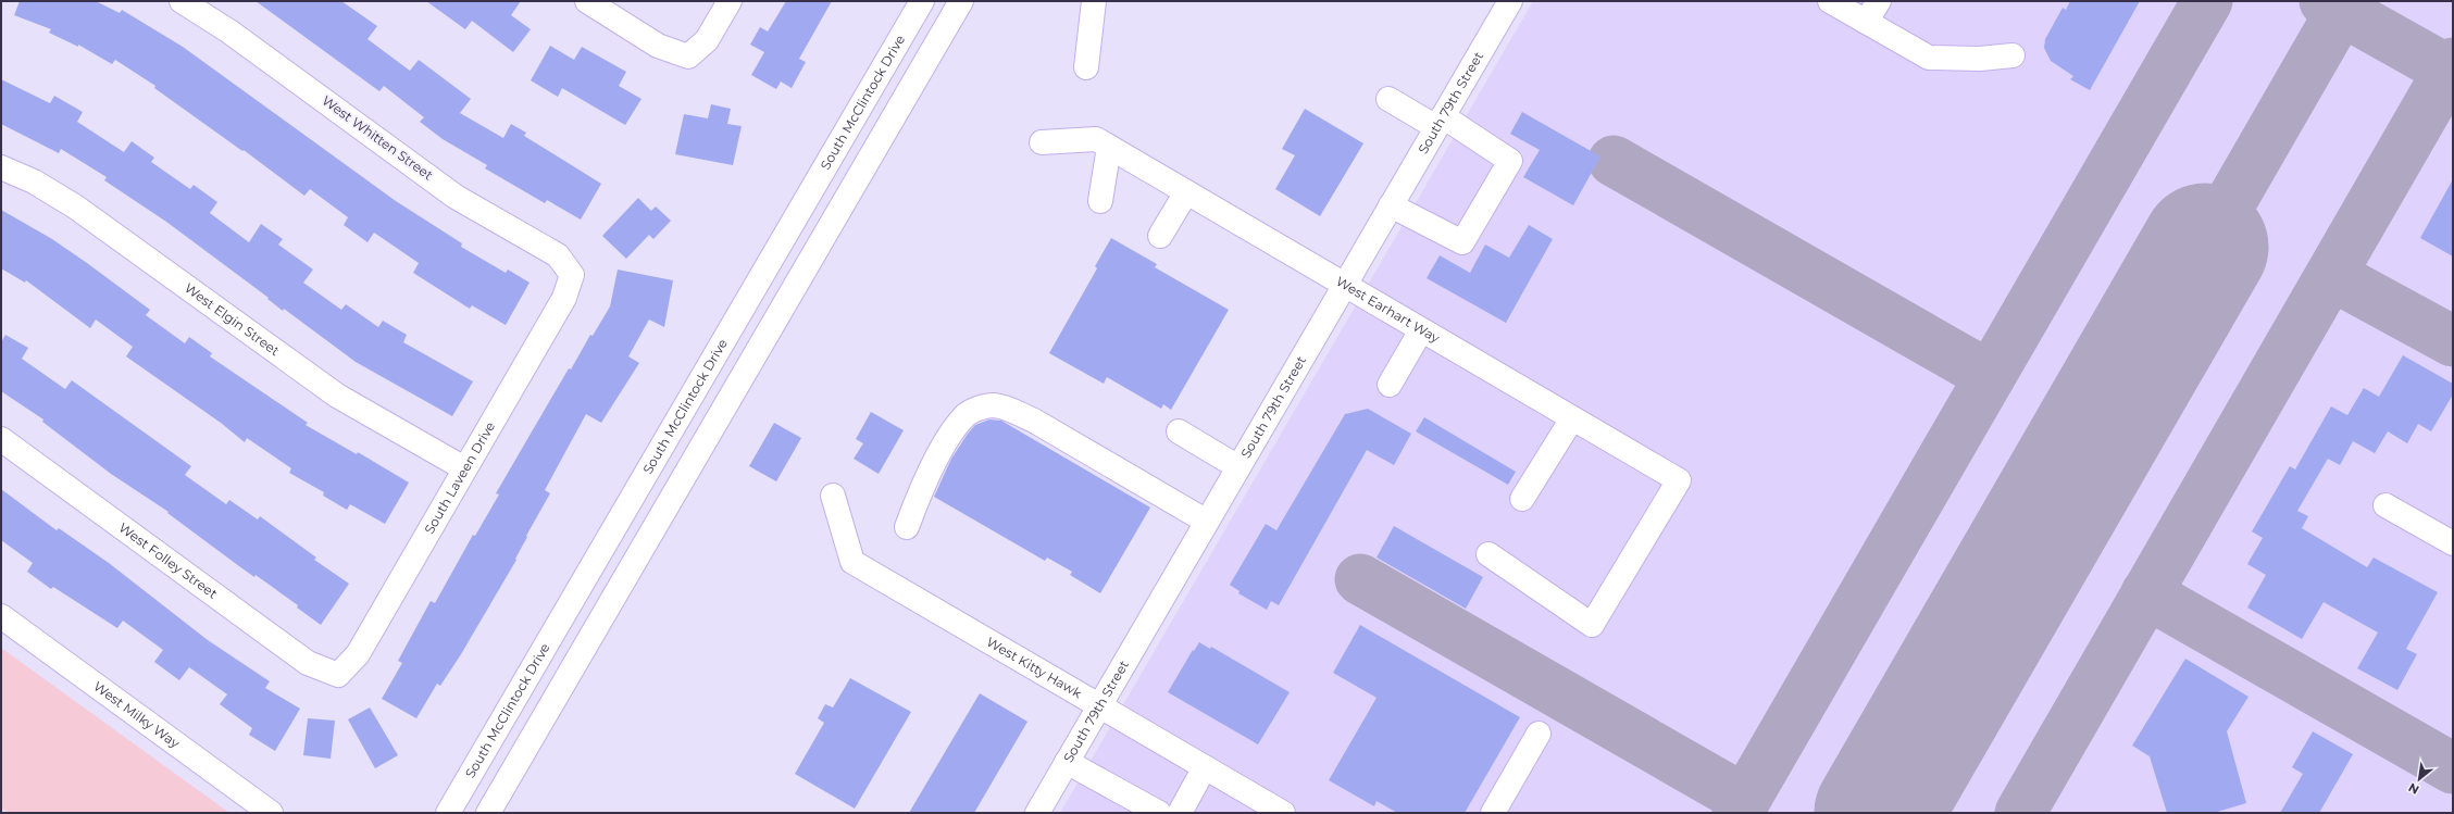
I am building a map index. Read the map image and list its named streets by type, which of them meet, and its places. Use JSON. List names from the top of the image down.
{
  "streets": {
    "street": [
      "South 79th Street",
      "South McClintock Drive",
      "West Whitten Street",
      "West Earhart Way",
      "West Elgin Street",
      "South Laveen Drive",
      "West Folley Street",
      "West Kitty Hawk",
      "West Milky Way"
    ]
  },
  "crossings": [
    ["South 79th Street", "West Earhart Way"],
    ["South 79th Street", "West Kitty Hawk"],
    ["West Whitten Street", "South Laveen Drive"],
    ["West Elgin Street", "South Laveen Drive"],
    ["South Laveen Drive", "West Folley Street"]
  ],
  "north": "bottom left"
}
